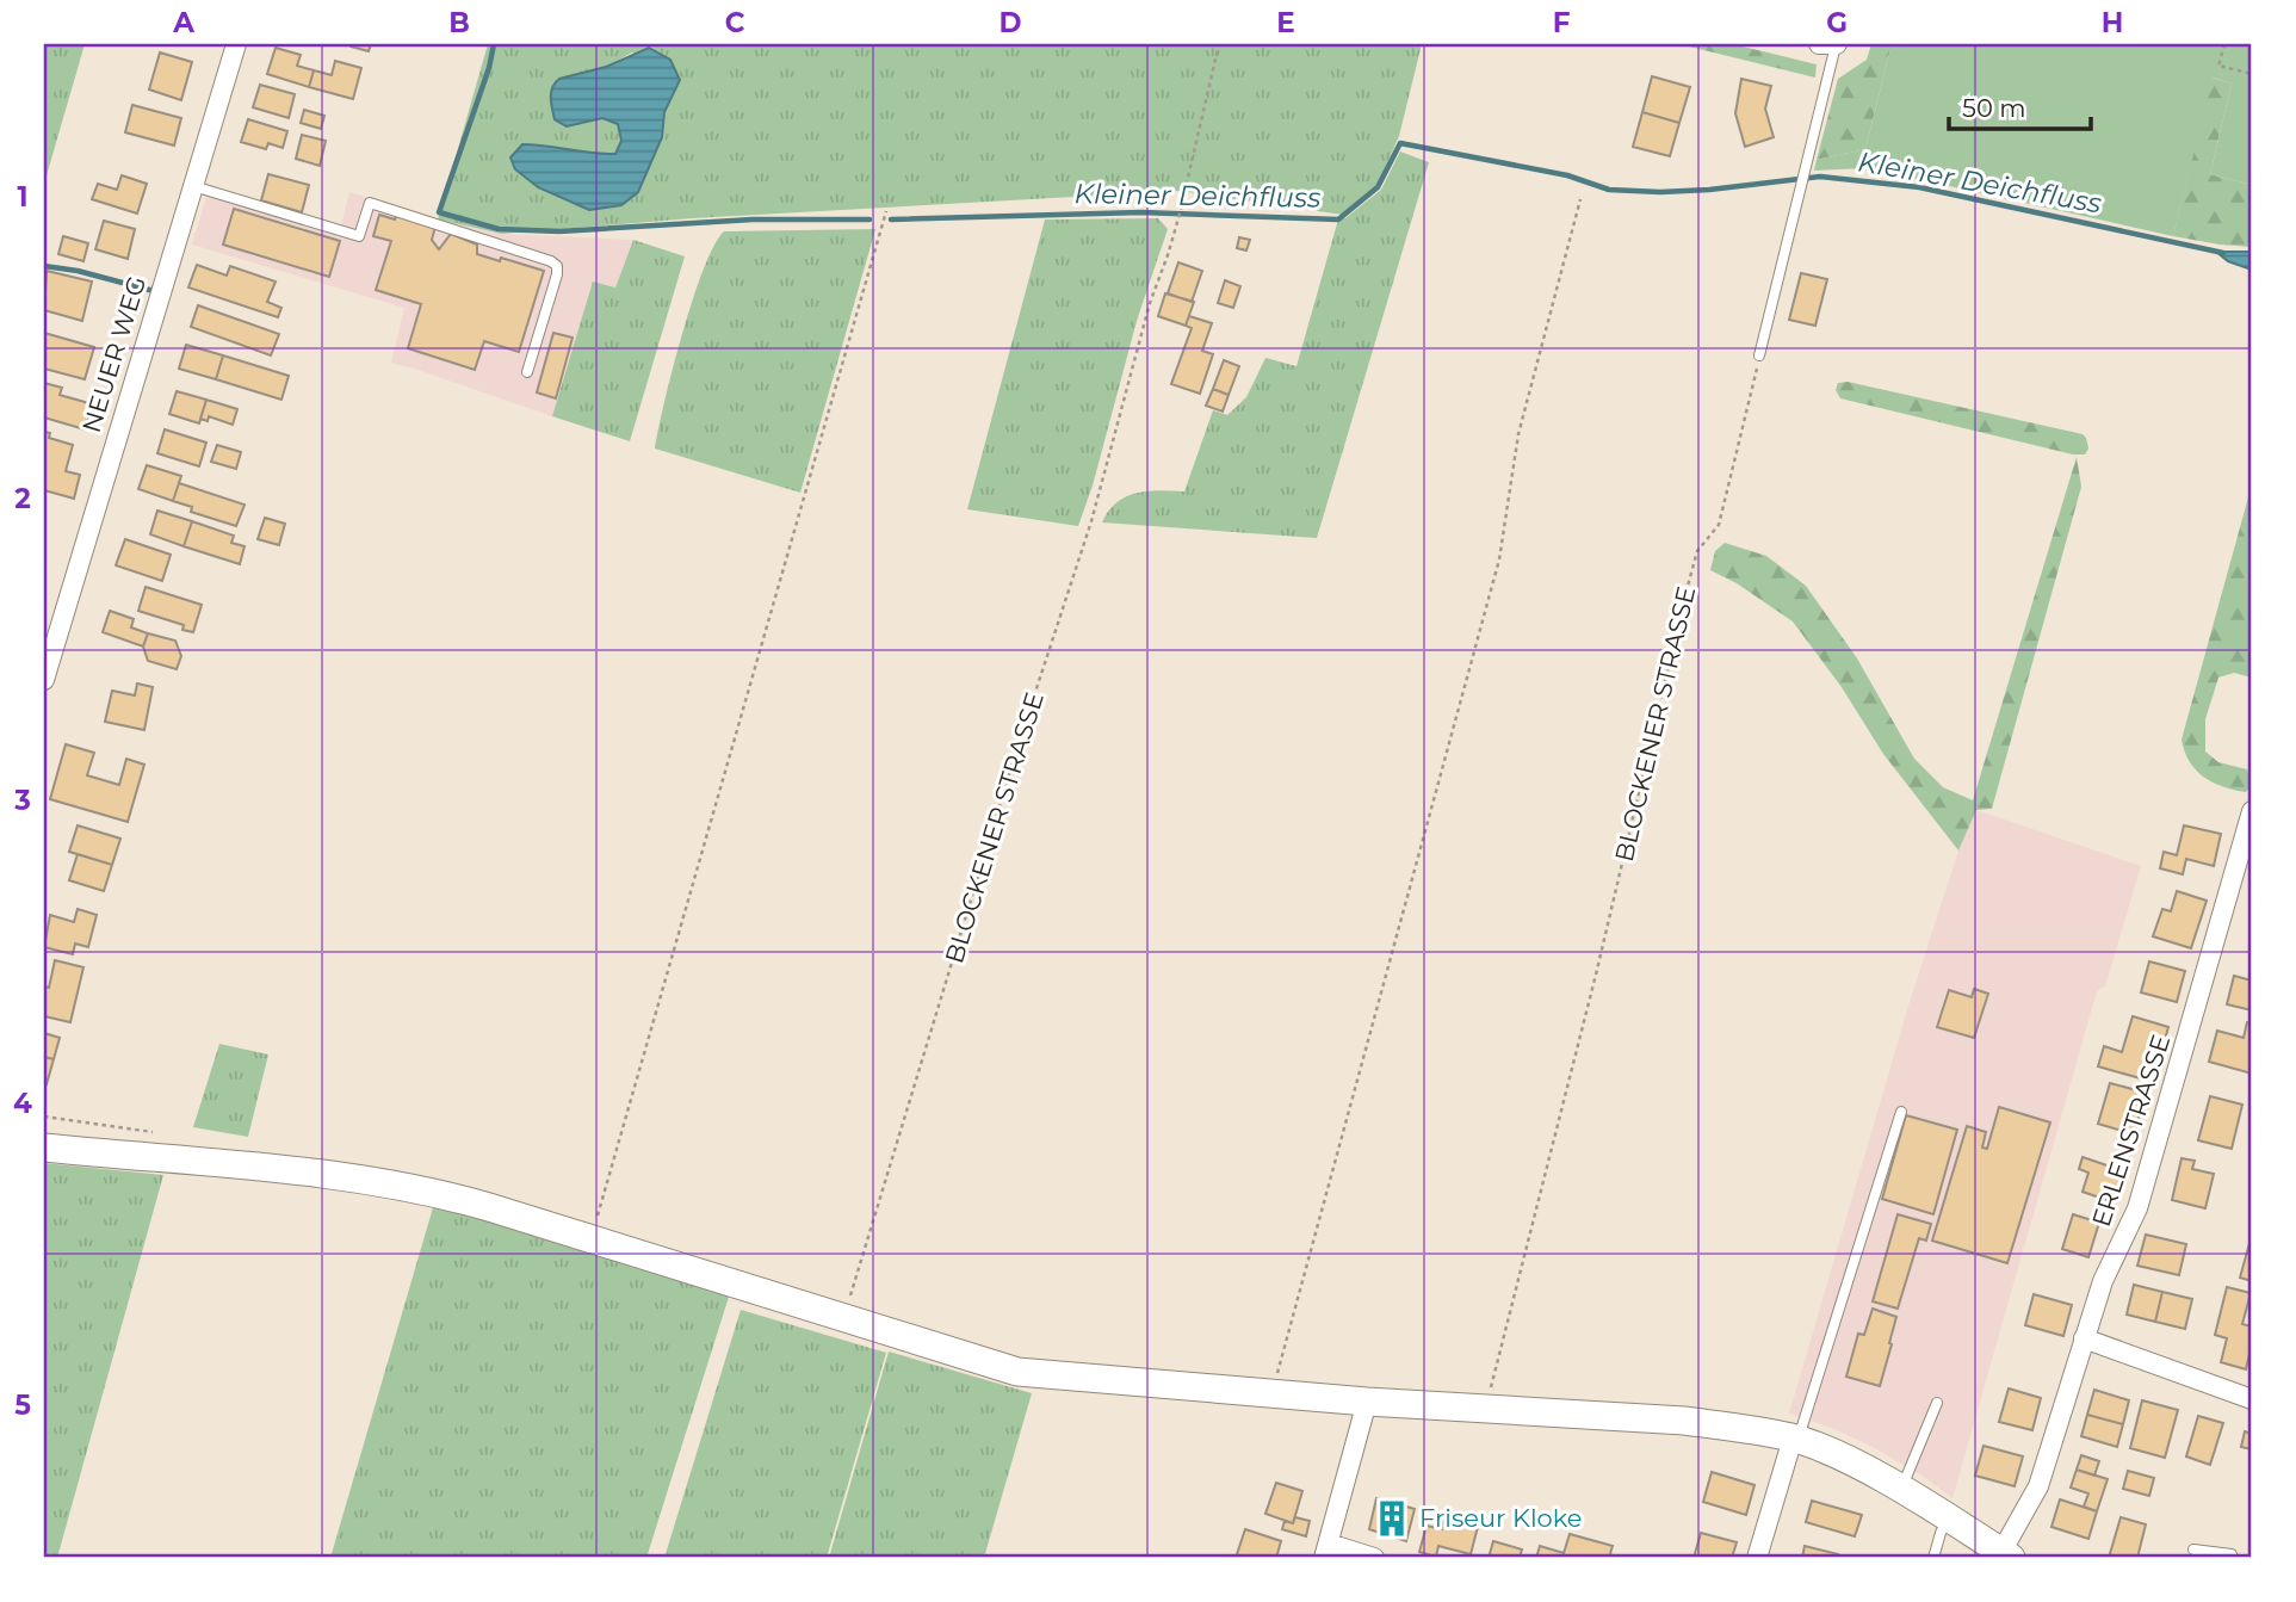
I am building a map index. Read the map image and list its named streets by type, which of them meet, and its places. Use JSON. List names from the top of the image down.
{
  "streets": {
    "street": ["NEUER WEG", "ERLENSTRASSE"],
    "path": ["BLOCKENER STRASSE"]
  },
  "water": ["Kleiner Deichfluss"],
  "places": {
    "building": ["Friseur Kloke"]
  },
  "scale_bar": "50 m",
  "grid": {
    "columns": [
      "A",
      "B",
      "C",
      "D",
      "E",
      "F",
      "G",
      "H"
    ],
    "rows": [
      "1",
      "2",
      "3",
      "4",
      "5"
    ]
  }
}
